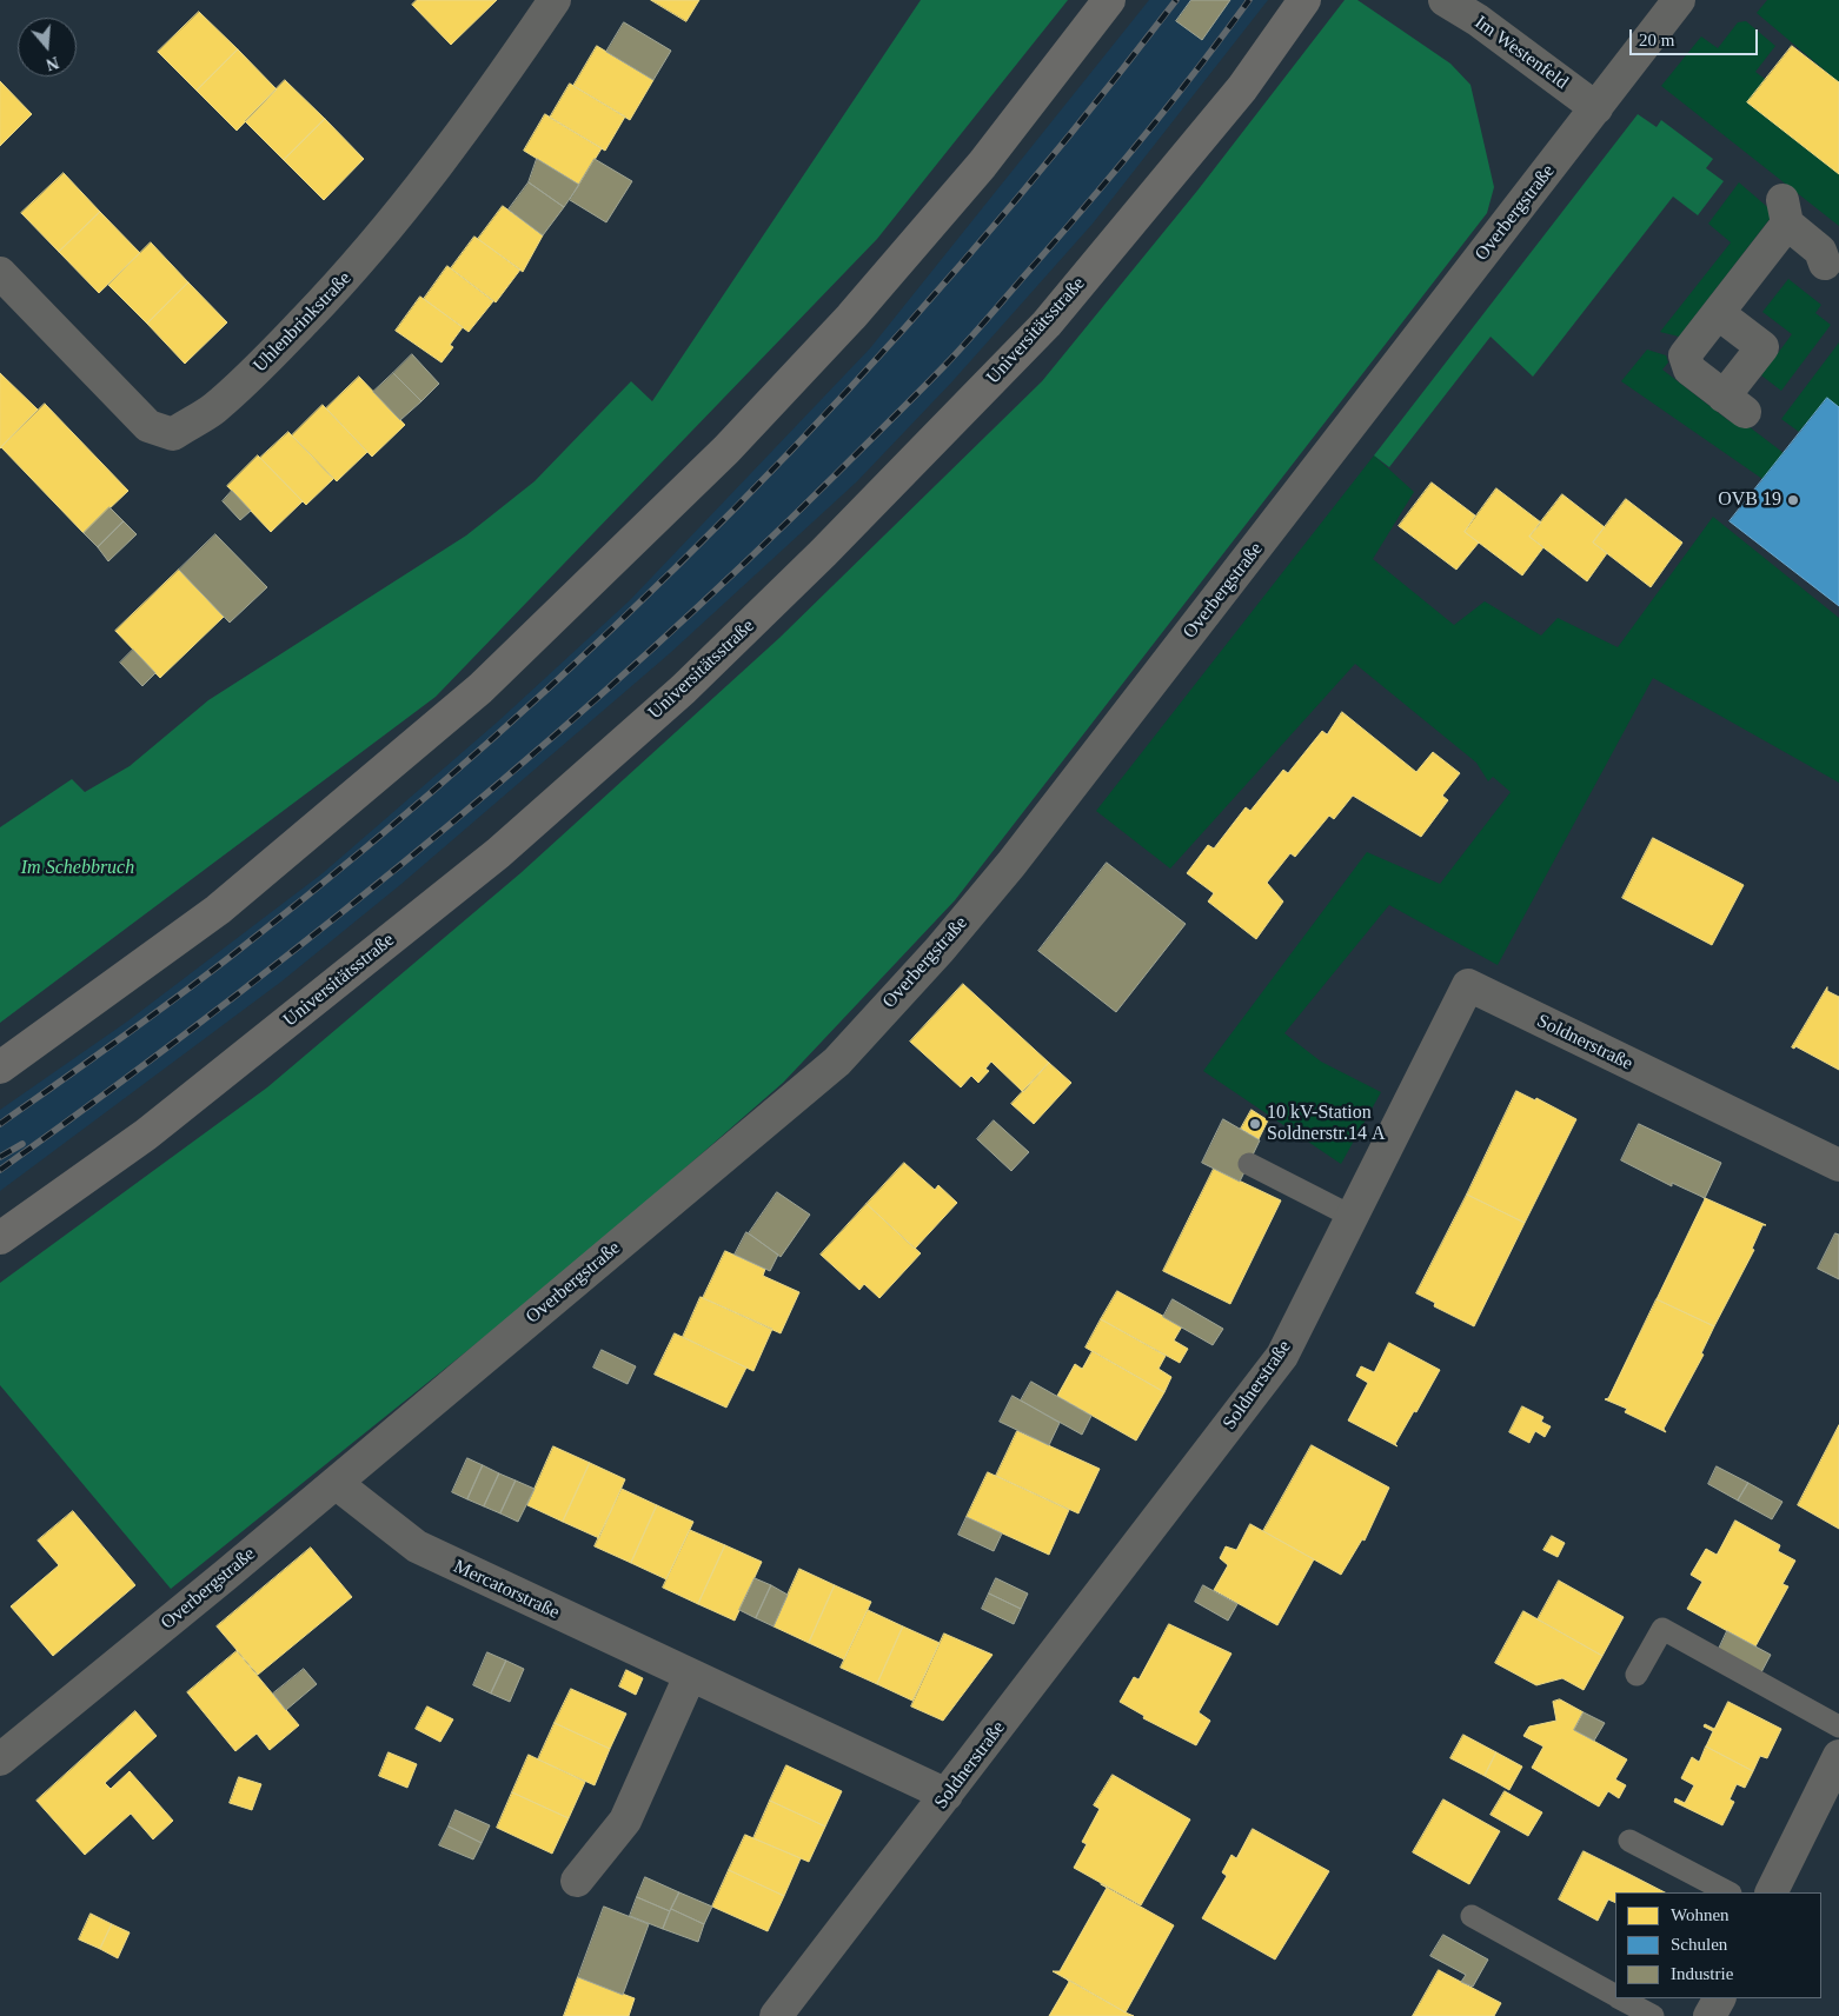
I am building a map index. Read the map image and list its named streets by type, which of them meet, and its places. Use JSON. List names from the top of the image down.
{
  "streets": {
    "highway": ["Universitätsstraße"],
    "street": [
      "Im Westenfeld",
      "Overbergstraße",
      "Uhlenbrinkstraße",
      "Soldnerstraße",
      "Mercatorstraße"
    ]
  },
  "crossings": [
    ["Im Westenfeld", "Overbergstraße"],
    ["Overbergstraße", "Mercatorstraße"],
    ["Soldnerstraße", "Mercatorstraße"]
  ],
  "parks": ["Im Schebbruch"],
  "places": ["OVB 19", "10 kV-Station Soldnerstr.14 A"],
  "legend": ["Wohnen", "Schulen", "Industrie"],
  "scale_bar": "20 m",
  "north": "bottom"
}
